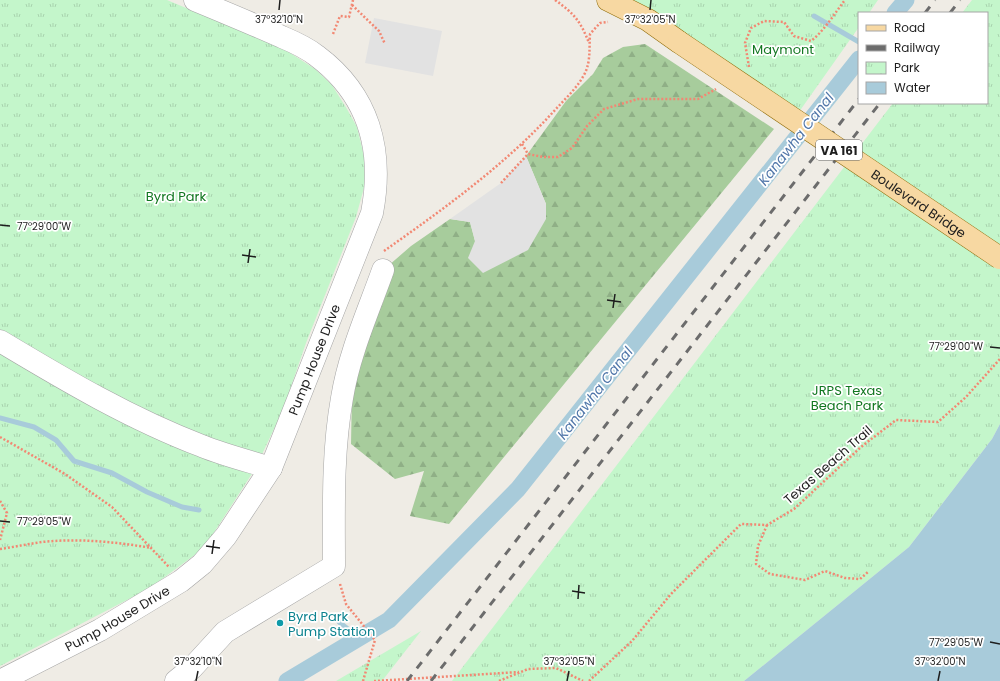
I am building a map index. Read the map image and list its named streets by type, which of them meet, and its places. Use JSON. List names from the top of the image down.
{
  "streets": {
    "main road": ["VA 161", "Boulevard Bridge"],
    "street": ["Pump House Drive"],
    "path": ["Texas Beach Trail"]
  },
  "water": ["Kanawha Canal"],
  "parks": ["Maymont", "Byrd Park", "JRPS Texas Beach Park"],
  "places": ["Byrd Park Pump Station"],
  "legend": [
    "Road",
    "Railway",
    "Park",
    "Water"
  ],
  "coordinates": [
    "37°32'10\"N",
    "37°32'05\"N",
    "77°29'00\"W",
    "77°29'05\"W",
    "37°32'00\"N"
  ]
}
